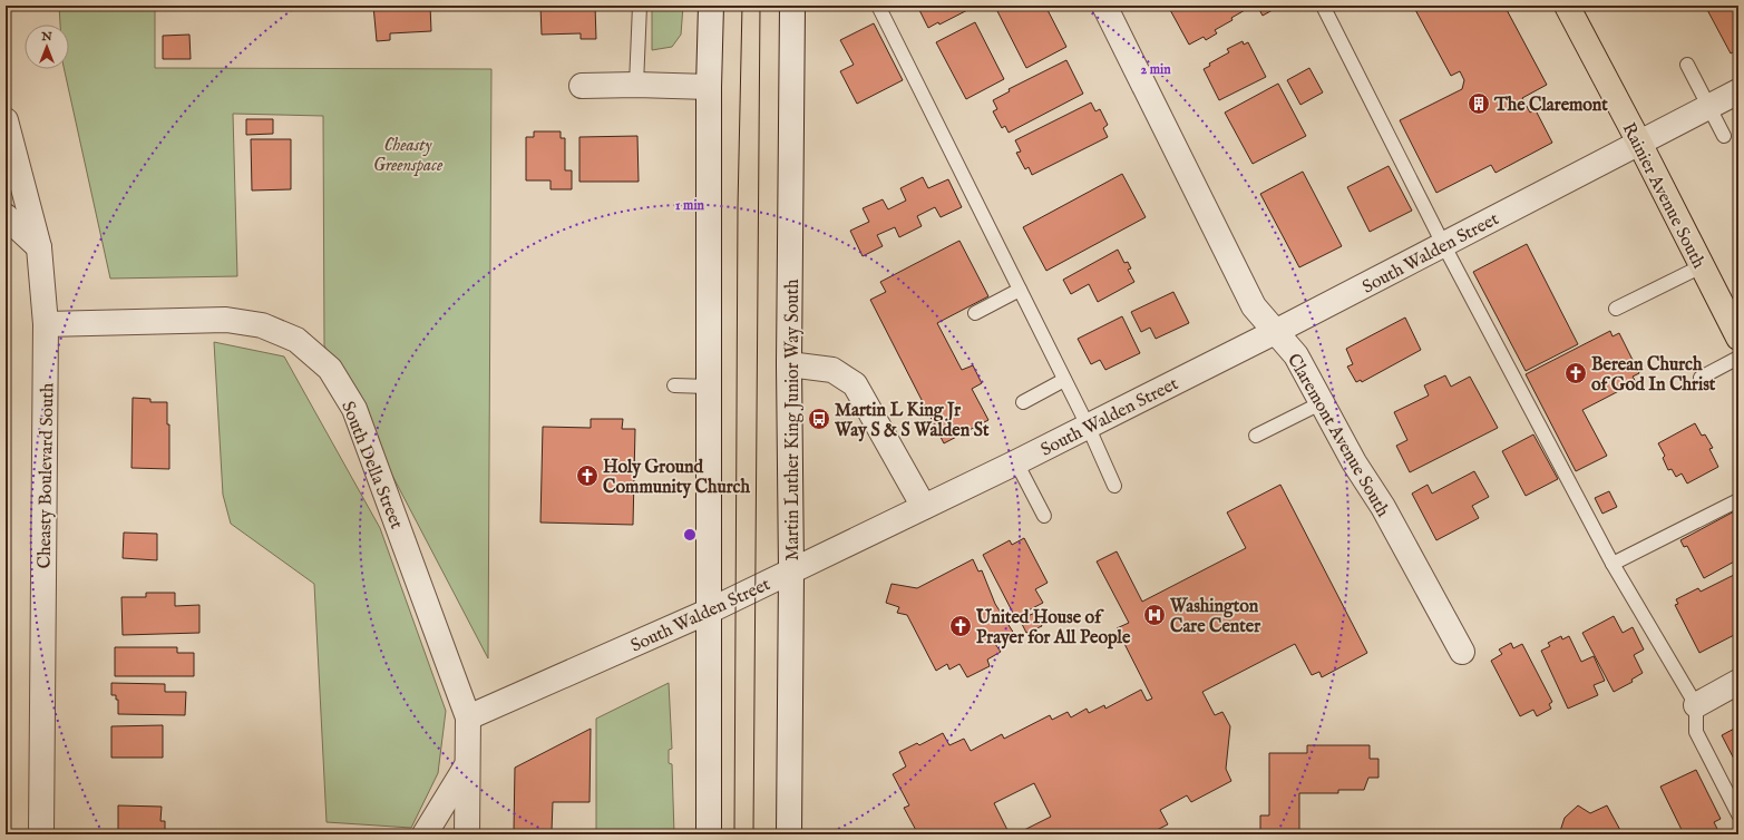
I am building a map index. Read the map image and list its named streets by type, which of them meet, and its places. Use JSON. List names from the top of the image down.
{
  "streets": {
    "main road": ["Rainier Avenue South"],
    "street": [
      "South Walden Street",
      "Martin Luther King Junior Way South",
      "Claremont Avenue South",
      "South Della Street",
      "Cheasty Boulevard South"
    ]
  },
  "crossings": [
    ["Rainier Avenue South", "South Walden Street"],
    ["South Walden Street", "Martin Luther King Junior Way South"],
    ["South Walden Street", "Claremont Avenue South"],
    ["South Walden Street", "South Della Street"],
    ["South Della Street", "Cheasty Boulevard South"]
  ],
  "parks": ["Cheasty Greenspace"],
  "places": {
    "building": ["The Claremont"],
    "church": ["Berean Church of God In Christ", "Holy Ground Community Church", "United House of Prayer for All People"],
    "bus stop": ["Martin L King Jr Way S & S Walden St"],
    "hospital": ["Washington Care Center"]
  },
  "north": "top",
  "rings": ["2 min", "1 min"]
}
